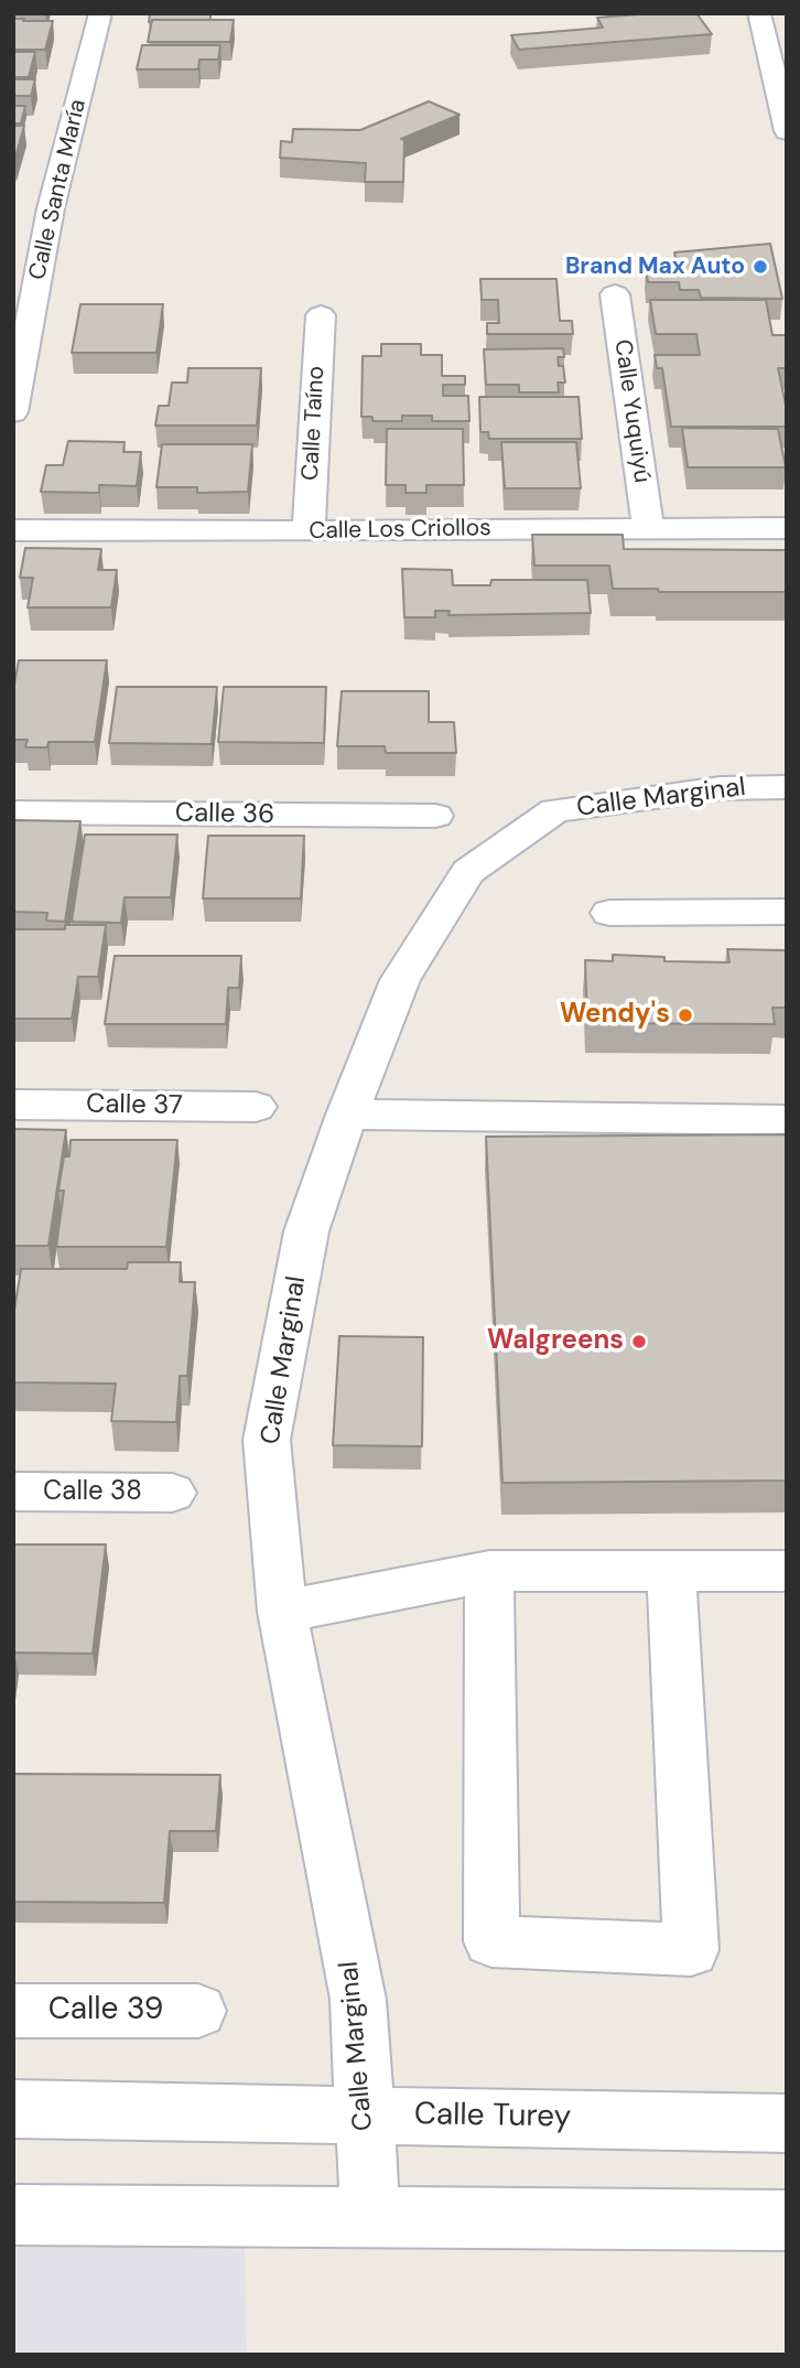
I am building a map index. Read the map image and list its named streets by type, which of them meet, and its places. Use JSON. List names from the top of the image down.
{
  "streets": {
    "street": [
      "Calle Santa María",
      "Calle Yuquiyú",
      "Calle Taíno",
      "Calle Los Criollos",
      "Calle Marginal",
      "Calle 36",
      "Calle 37",
      "Calle 38",
      "Calle 39",
      "Calle Turey"
    ]
  },
  "crossings": [
    ["Calle Yuquiyú", "Calle Los Criollos"],
    ["Calle Taíno", "Calle Los Criollos"],
    ["Calle Marginal", "Calle Turey"]
  ],
  "places": ["Brand Max Auto", "Wendy's", "Walgreens"]
}
